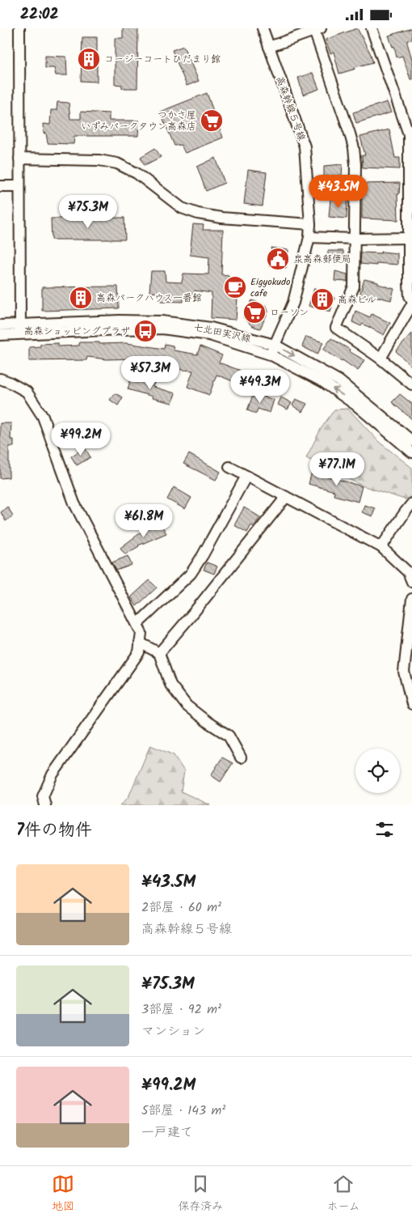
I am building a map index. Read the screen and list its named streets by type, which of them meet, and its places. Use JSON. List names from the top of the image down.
{
  "streets": {
    "street": ["高森幹線５号線", "七北田実沢線"]
  },
  "crossings": [
    ["高森幹線５号線", "七北田実沢線"]
  ],
  "places": {
    "building": ["コージーコートひだまり館", "高森パークハウス一番館", "高森ビル"],
    "supermarket": ["つかさ屋 いずみパークタウン高森店", "ローソン"],
    "public building": ["泉高森郵便局"],
    "cafe": ["Eigyokudo cafe"],
    "bus stop": ["高森ショッピングプラザ"]
  },
  "page": {
    "status": "22:02",
    "price": [
      "¥43.5M",
      "¥75.3M",
      "¥57.3M",
      "¥49.3M",
      "¥99.2M",
      "¥77.1M",
      "¥61.8M"
    ],
    "heading": "7件の物件",
    "list": [
      {
        "name": "¥43.5M",
        "note": "2部屋 · 60 m² · 高森幹線５号線"
      },
      {
        "name": "¥75.3M",
        "note": "3部屋 · 92 m² · マンション"
      },
      {
        "name": "¥99.2M",
        "note": "5部屋 · 143 m² · 一戸建て"
      }
    ],
    "tabs": ["地図", "保存済み", "ホーム"]
  }
}
